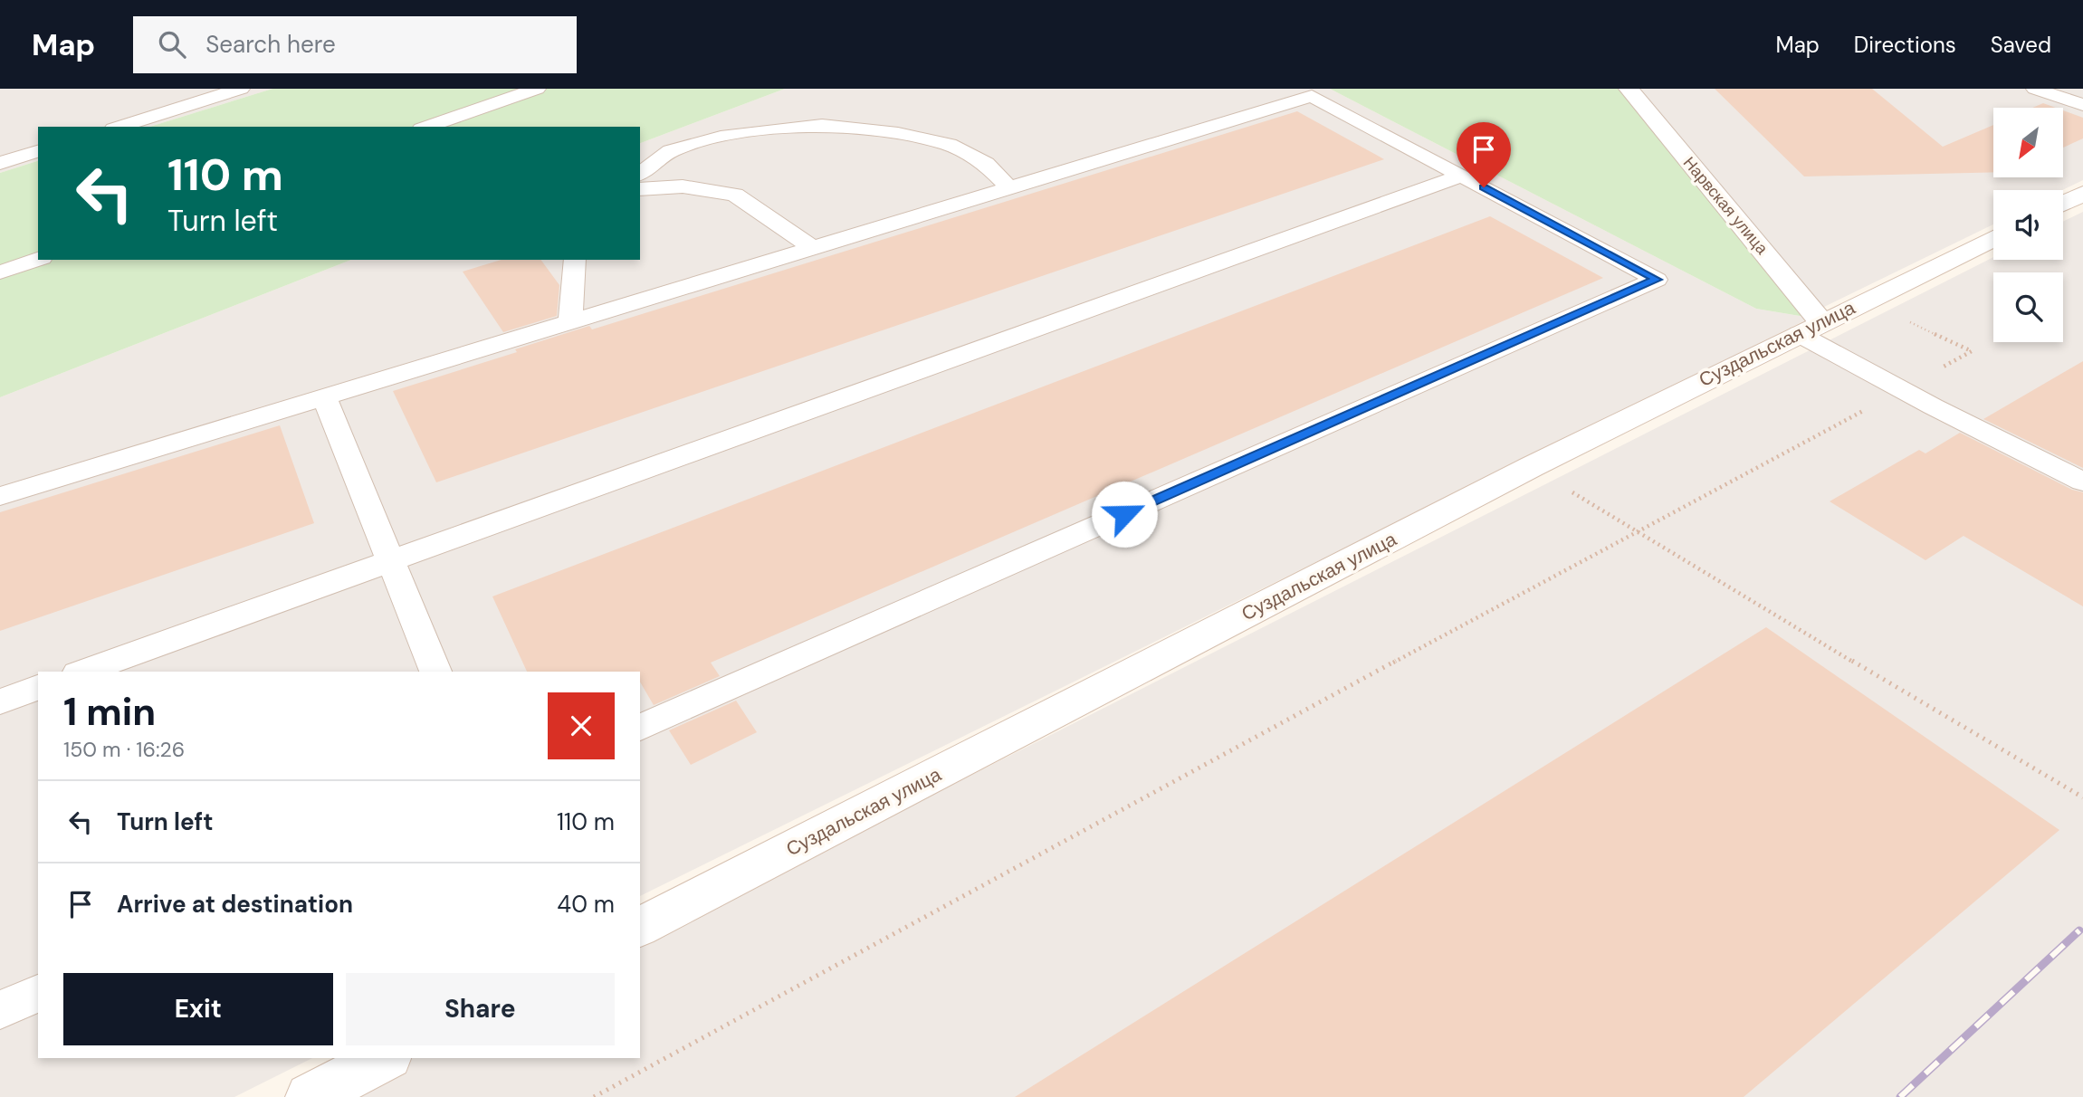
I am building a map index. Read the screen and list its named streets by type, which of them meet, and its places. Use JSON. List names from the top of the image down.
{
  "streets": {
    "main road": ["Нарвская улица", "Суздальская улица"]
  },
  "crossings": [
    ["Нарвская улица", "Суздальская улица"]
  ],
  "north": "bottom left",
  "page": {
    "header": "Map",
    "search": "Search here",
    "nav": ["Map", "Directions", "Saved"],
    "turn": ["110 m", "Turn left"],
    "heading": ["1 min", "150 m · 16:26"],
    "list": [
      {
        "name": "Turn left",
        "value": "110 m"
      },
      {
        "name": "Arrive at destination",
        "value": "40 m"
      }
    ],
    "buttons": ["Exit", "Share"]
  }
}
